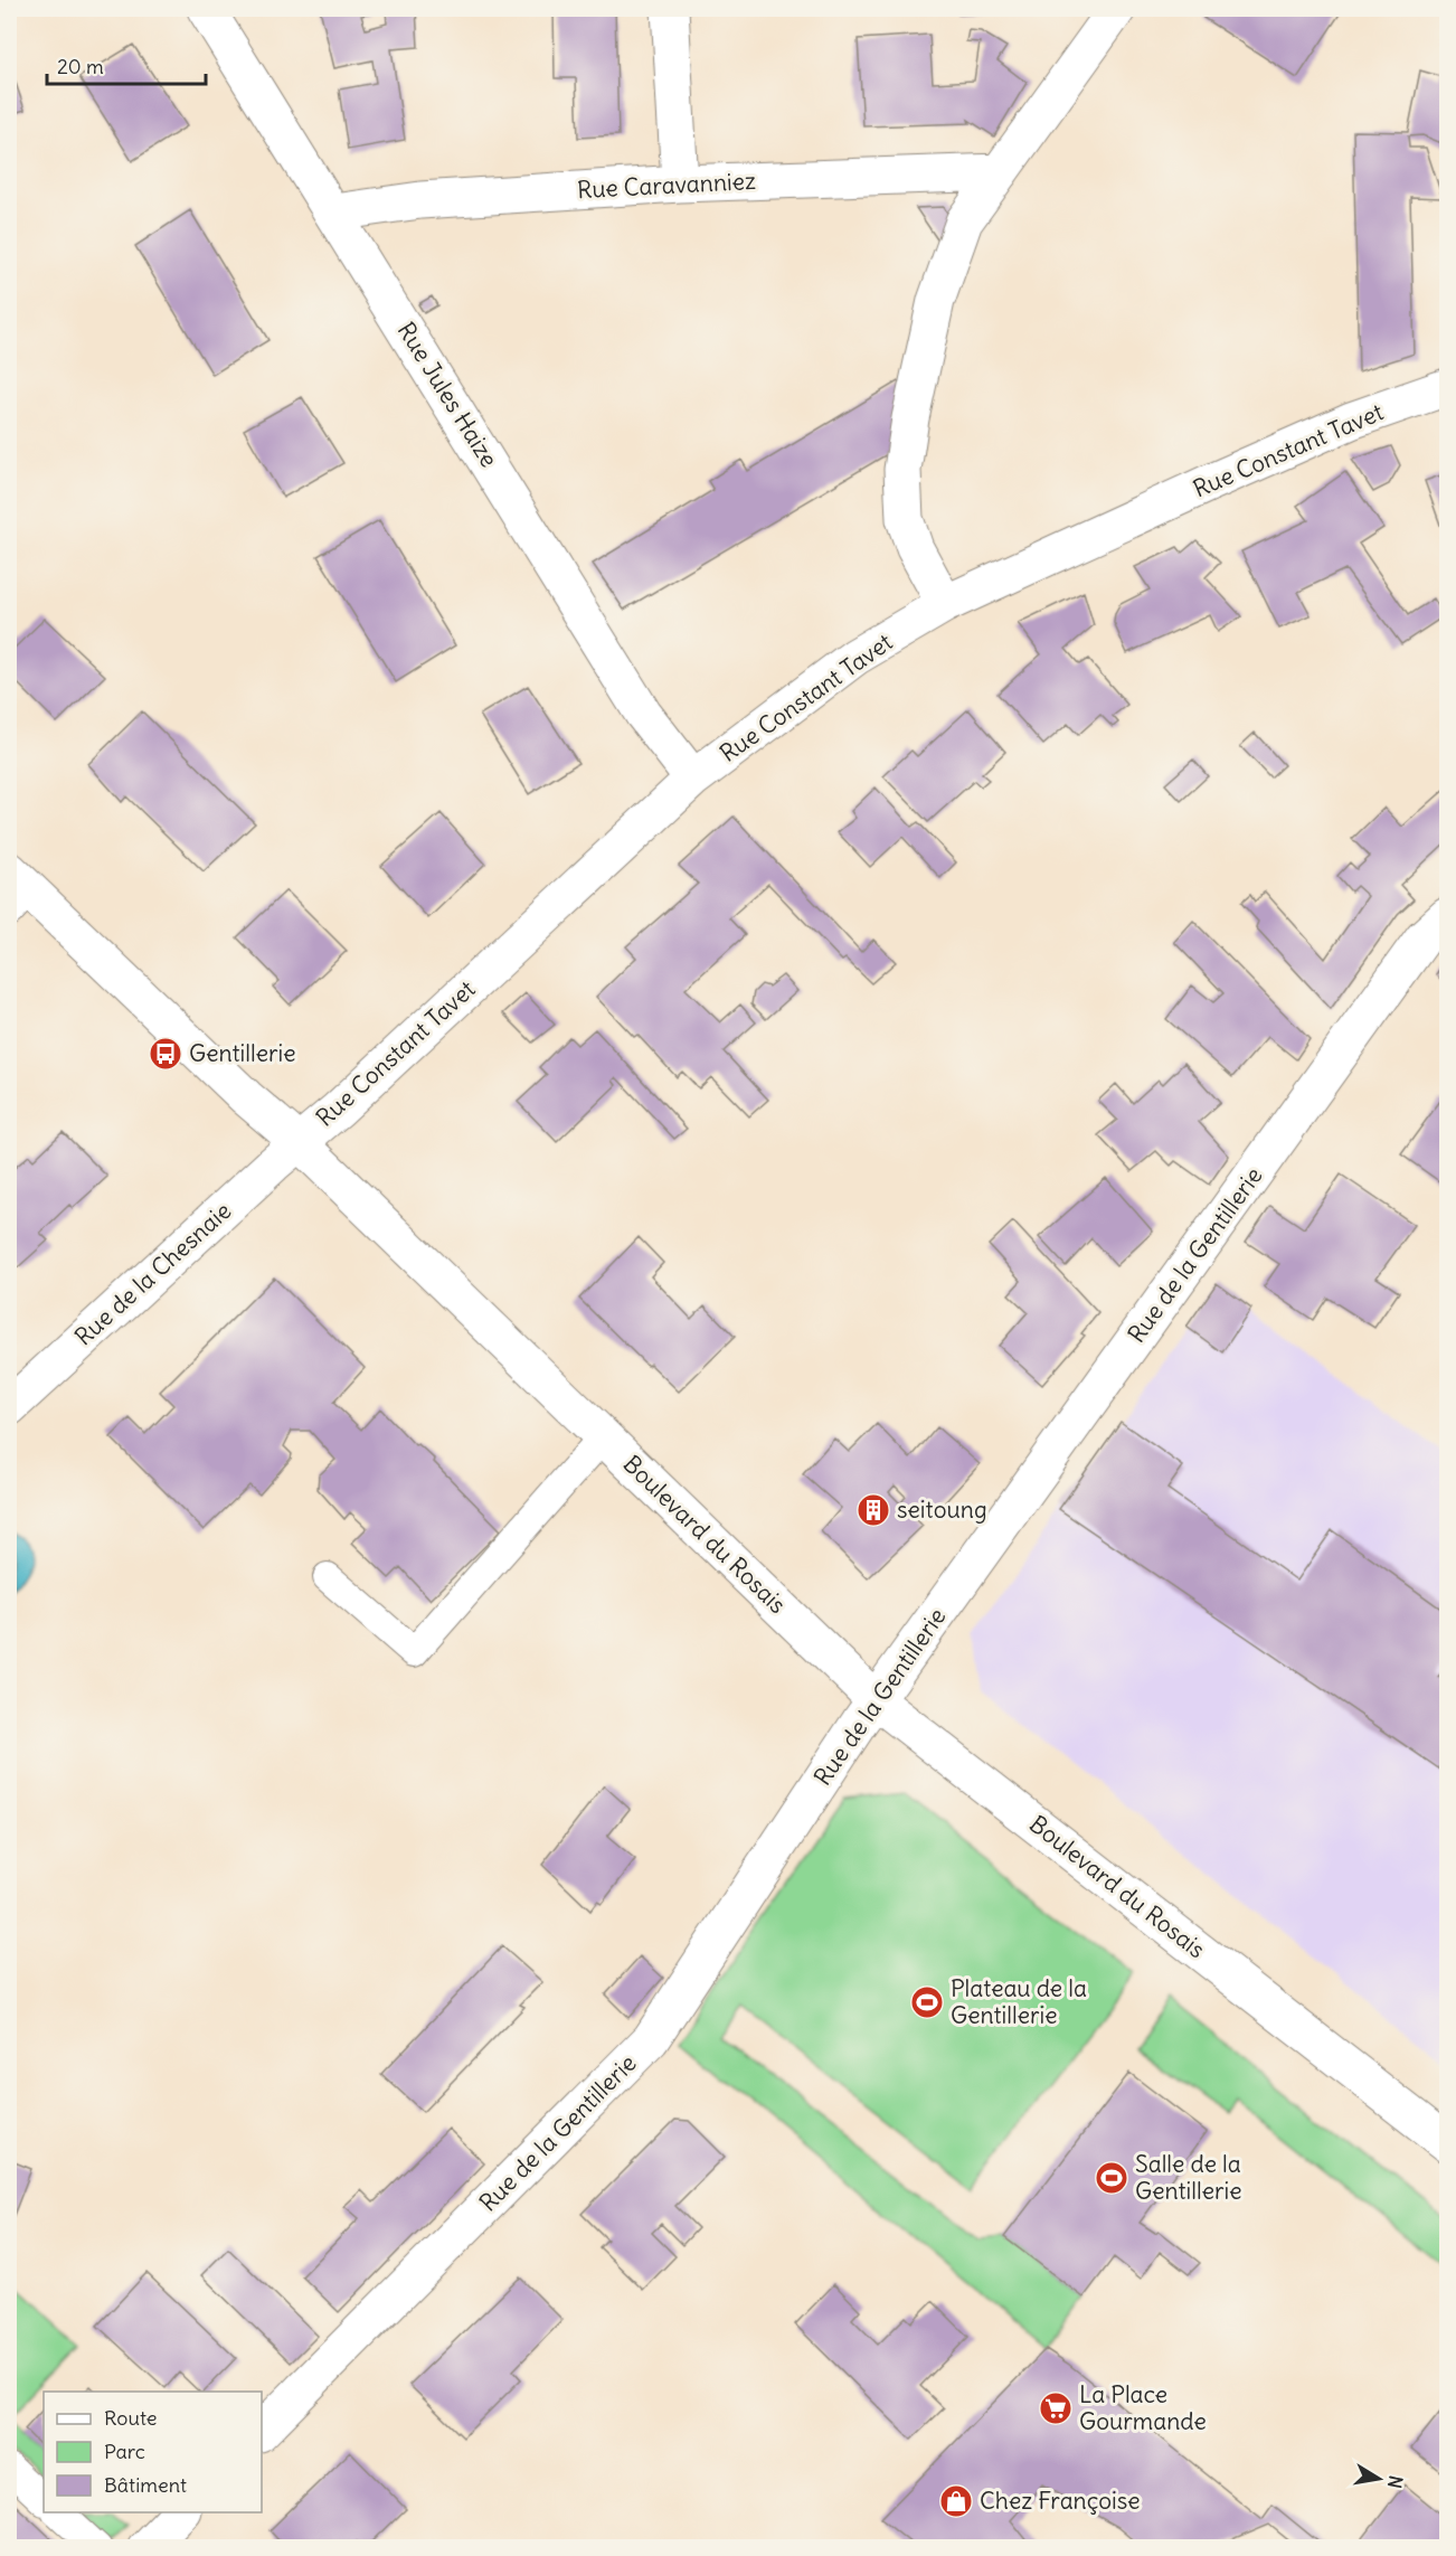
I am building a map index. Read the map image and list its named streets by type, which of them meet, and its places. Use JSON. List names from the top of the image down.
{
  "streets": {
    "street": [
      "Rue Caravanniez",
      "Rue Jules Haize",
      "Rue Constant Tavet",
      "Rue de la Gentillerie",
      "Rue de la Chesnaie",
      "Boulevard du Rosais"
    ]
  },
  "crossings": [
    ["Rue Caravanniez", "Rue Jules Haize"],
    ["Rue Jules Haize", "Rue Constant Tavet"],
    ["Rue Constant Tavet", "Rue de la Chesnaie"],
    ["Rue Constant Tavet", "Boulevard du Rosais"],
    ["Rue de la Gentillerie", "Boulevard du Rosais"],
    ["Rue de la Chesnaie", "Boulevard du Rosais"]
  ],
  "places": {
    "bus stop": ["Gentillerie"],
    "building": ["seitoung"],
    "sports": ["Plateau de la Gentillerie", "Salle de la Gentillerie"],
    "supermarket": ["La Place Gourmande"],
    "shop": ["Chez Françoise"]
  },
  "legend": ["Route", "Parc", "Bâtiment"],
  "scale_bar": "20 m",
  "north": "right"
}
